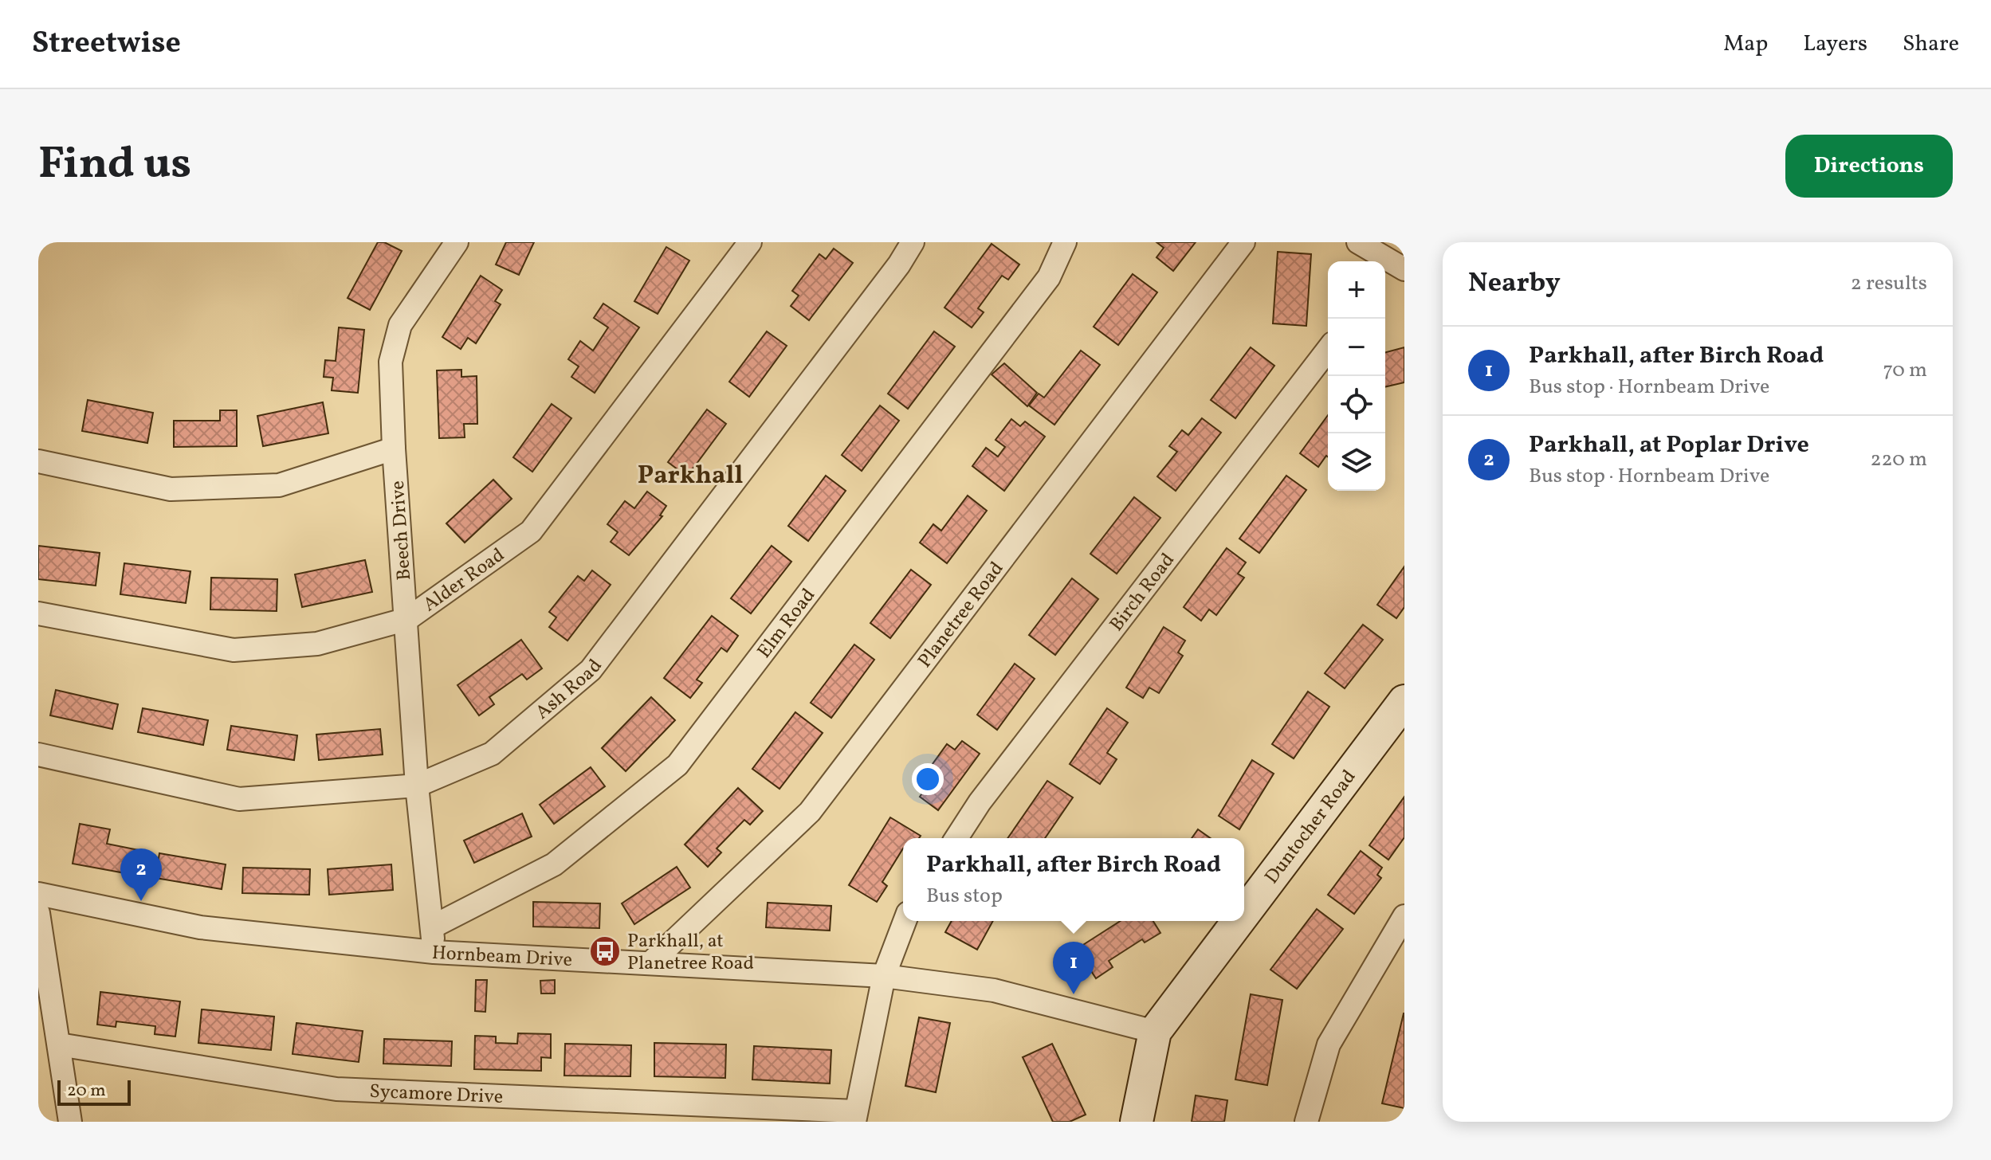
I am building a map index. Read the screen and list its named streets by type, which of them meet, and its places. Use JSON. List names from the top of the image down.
{
  "streets": {
    "main road": ["Duntocher Road"],
    "street": [
      "Beech Drive",
      "Alder Road",
      "Birch Road",
      "Planetree Road",
      "Elm Road",
      "Ash Road",
      "Hornbeam Drive",
      "Sycamore Drive"
    ]
  },
  "crossings": [
    ["Beech Drive", "Alder Road"],
    ["Beech Drive", "Elm Road"],
    ["Beech Drive", "Ash Road"],
    ["Beech Drive", "Hornbeam Drive"],
    ["Planetree Road", "Hornbeam Drive"],
    ["Duntocher Road", "Hornbeam Drive"]
  ],
  "districts": ["Parkhall"],
  "places": {
    "bus stop": ["Parkhall, at Planetree Road"]
  },
  "scale_bar": "20 m",
  "page": {
    "header": "Streetwise",
    "nav": ["Map", "Layers", "Share"],
    "title": "Find us",
    "buttons": "Directions",
    "heading": ["Nearby", "2 results"],
    "map_buttons": ["+", "−"],
    "list": [
      {
        "mark": "1",
        "name": "Parkhall, after Birch Road",
        "note": "Bus stop · Hornbeam Drive",
        "value": "70 m"
      },
      {
        "mark": "2",
        "name": "Parkhall, at Poplar Drive",
        "note": "Bus stop · Hornbeam Drive",
        "value": "220 m"
      }
    ],
    "popup": ["Parkhall, after Birch Road", "Bus stop"],
    "pins": ["2", "1"],
    "scale": "20 m"
  }
}
